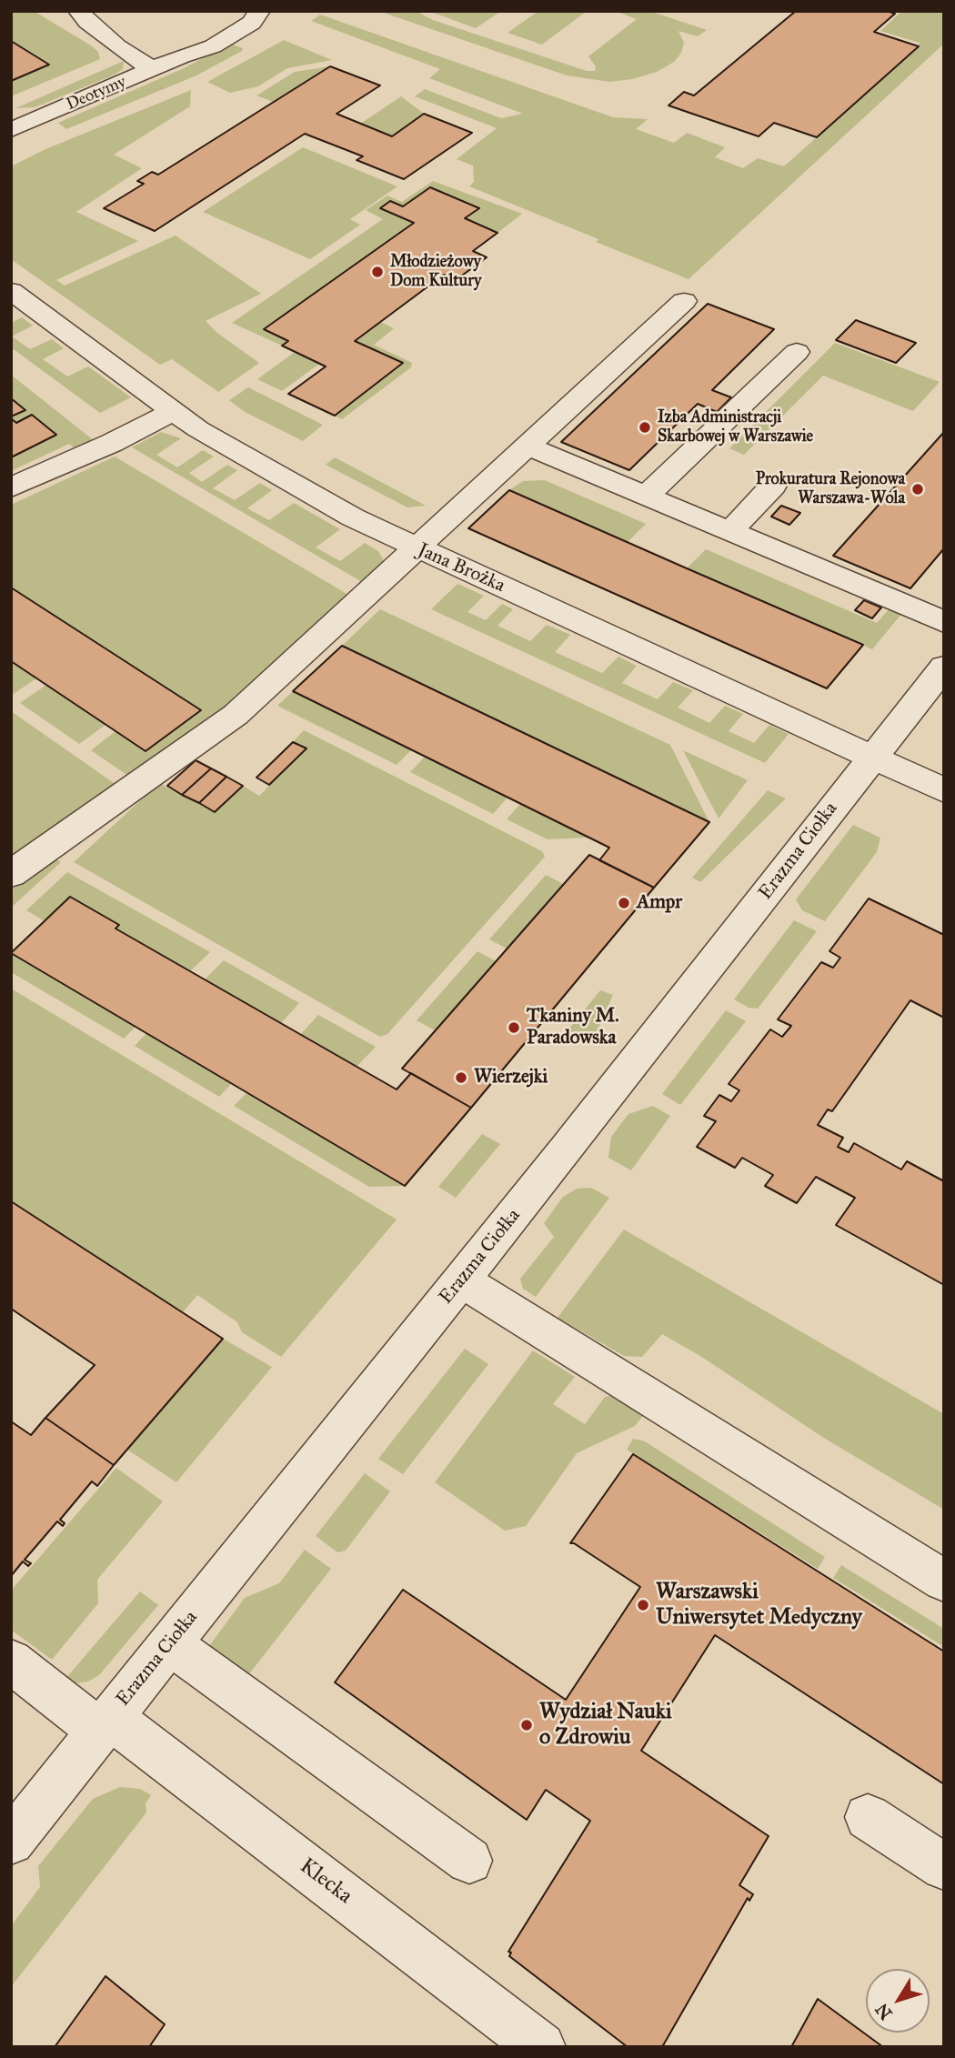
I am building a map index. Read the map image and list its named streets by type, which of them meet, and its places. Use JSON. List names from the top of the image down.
{
  "streets": {
    "street": [
      "Deotymy",
      "Jana Brożka",
      "Erazma Ciołka",
      "Klecka"
    ]
  },
  "crossings": [
    ["Jana Brożka", "Erazma Ciołka"],
    ["Erazma Ciołka", "Klecka"]
  ],
  "places": [
    "Młodzieżowy Dom Kultury",
    "Izba Administracji Skarbowej w Warszawie",
    "Prokuratura Rejonowa Warszawa-Wola",
    "Ampr",
    "Tkaniny M. Paradowska",
    "Wierzejki",
    "Warszawski Uniwersytet Medyczny",
    "Wydział Nauki o Zdrowiu"
  ],
  "north": "bottom left"
}
